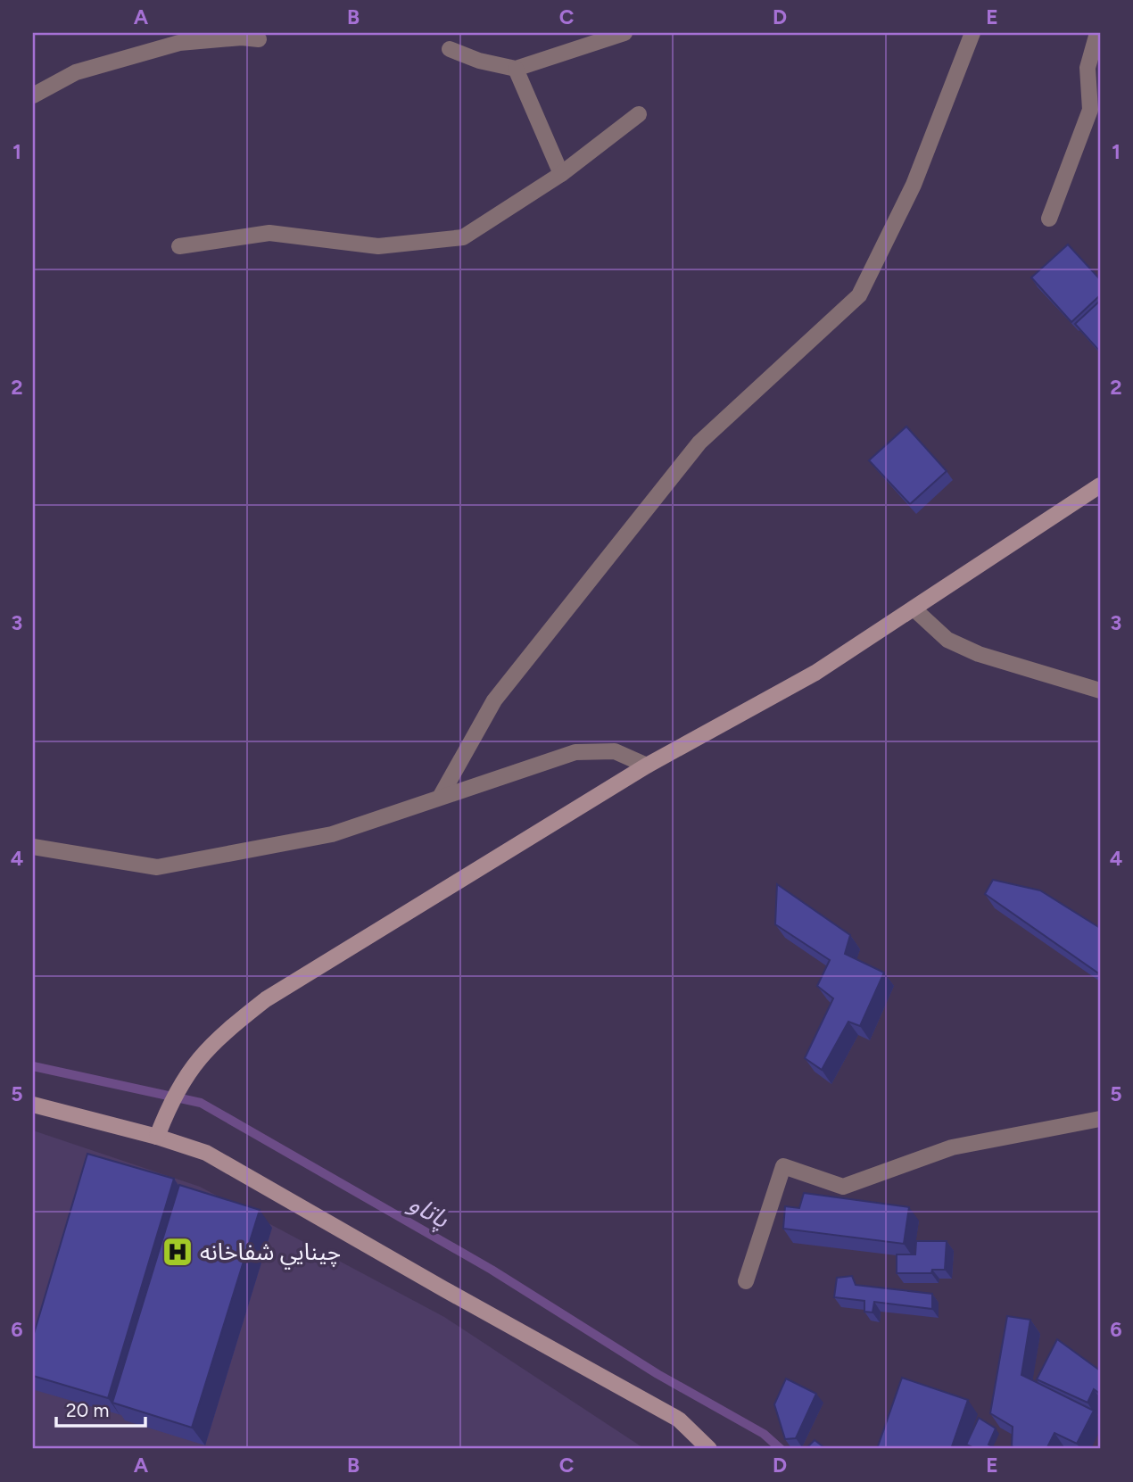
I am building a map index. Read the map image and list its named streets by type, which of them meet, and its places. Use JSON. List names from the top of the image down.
{
  "water": ["پاتاو"],
  "places": {
    "hospital": ["چينايي شفاخانه"]
  },
  "scale_bar": "20 m",
  "grid": {
    "columns": [
      "A",
      "B",
      "C",
      "D",
      "E"
    ],
    "rows": [
      "1",
      "2",
      "3",
      "4",
      "5",
      "6"
    ]
  }
}
